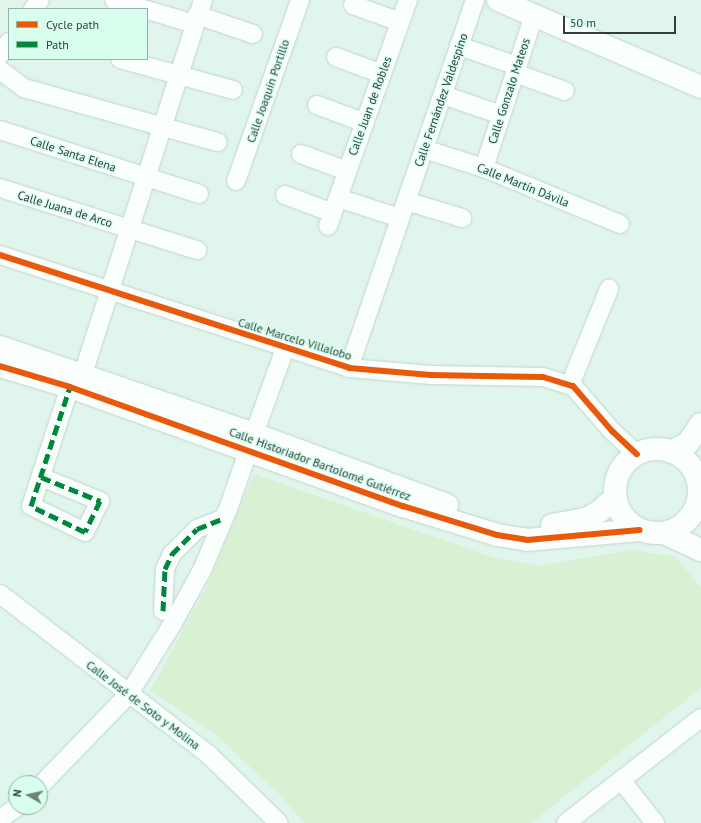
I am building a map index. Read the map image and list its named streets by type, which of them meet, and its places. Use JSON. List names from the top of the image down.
{
  "streets": {
    "street": [
      "Calle Joaquín Portillo",
      "Calle Gonzalo Mateos",
      "Calle Fernández Valdespino",
      "Calle Juan de Robles",
      "Calle Santa Elena",
      "Calle Martín Dávila",
      "Calle Juana de Arco",
      "Calle Marcelo Villalobo",
      "Calle Historiador Bartolomé Gutiérrez",
      "Calle José de Soto y Molina"
    ]
  },
  "crossings": [
    ["Calle Gonzalo Mateos", "Calle Martín Dávila"],
    ["Calle Fernández Valdespino", "Calle Martín Dávila"],
    ["Calle Fernández Valdespino", "Calle Marcelo Villalobo"]
  ],
  "legend": ["Cycle path", "Path"],
  "scale_bar": "50 m",
  "north": "left"
}
